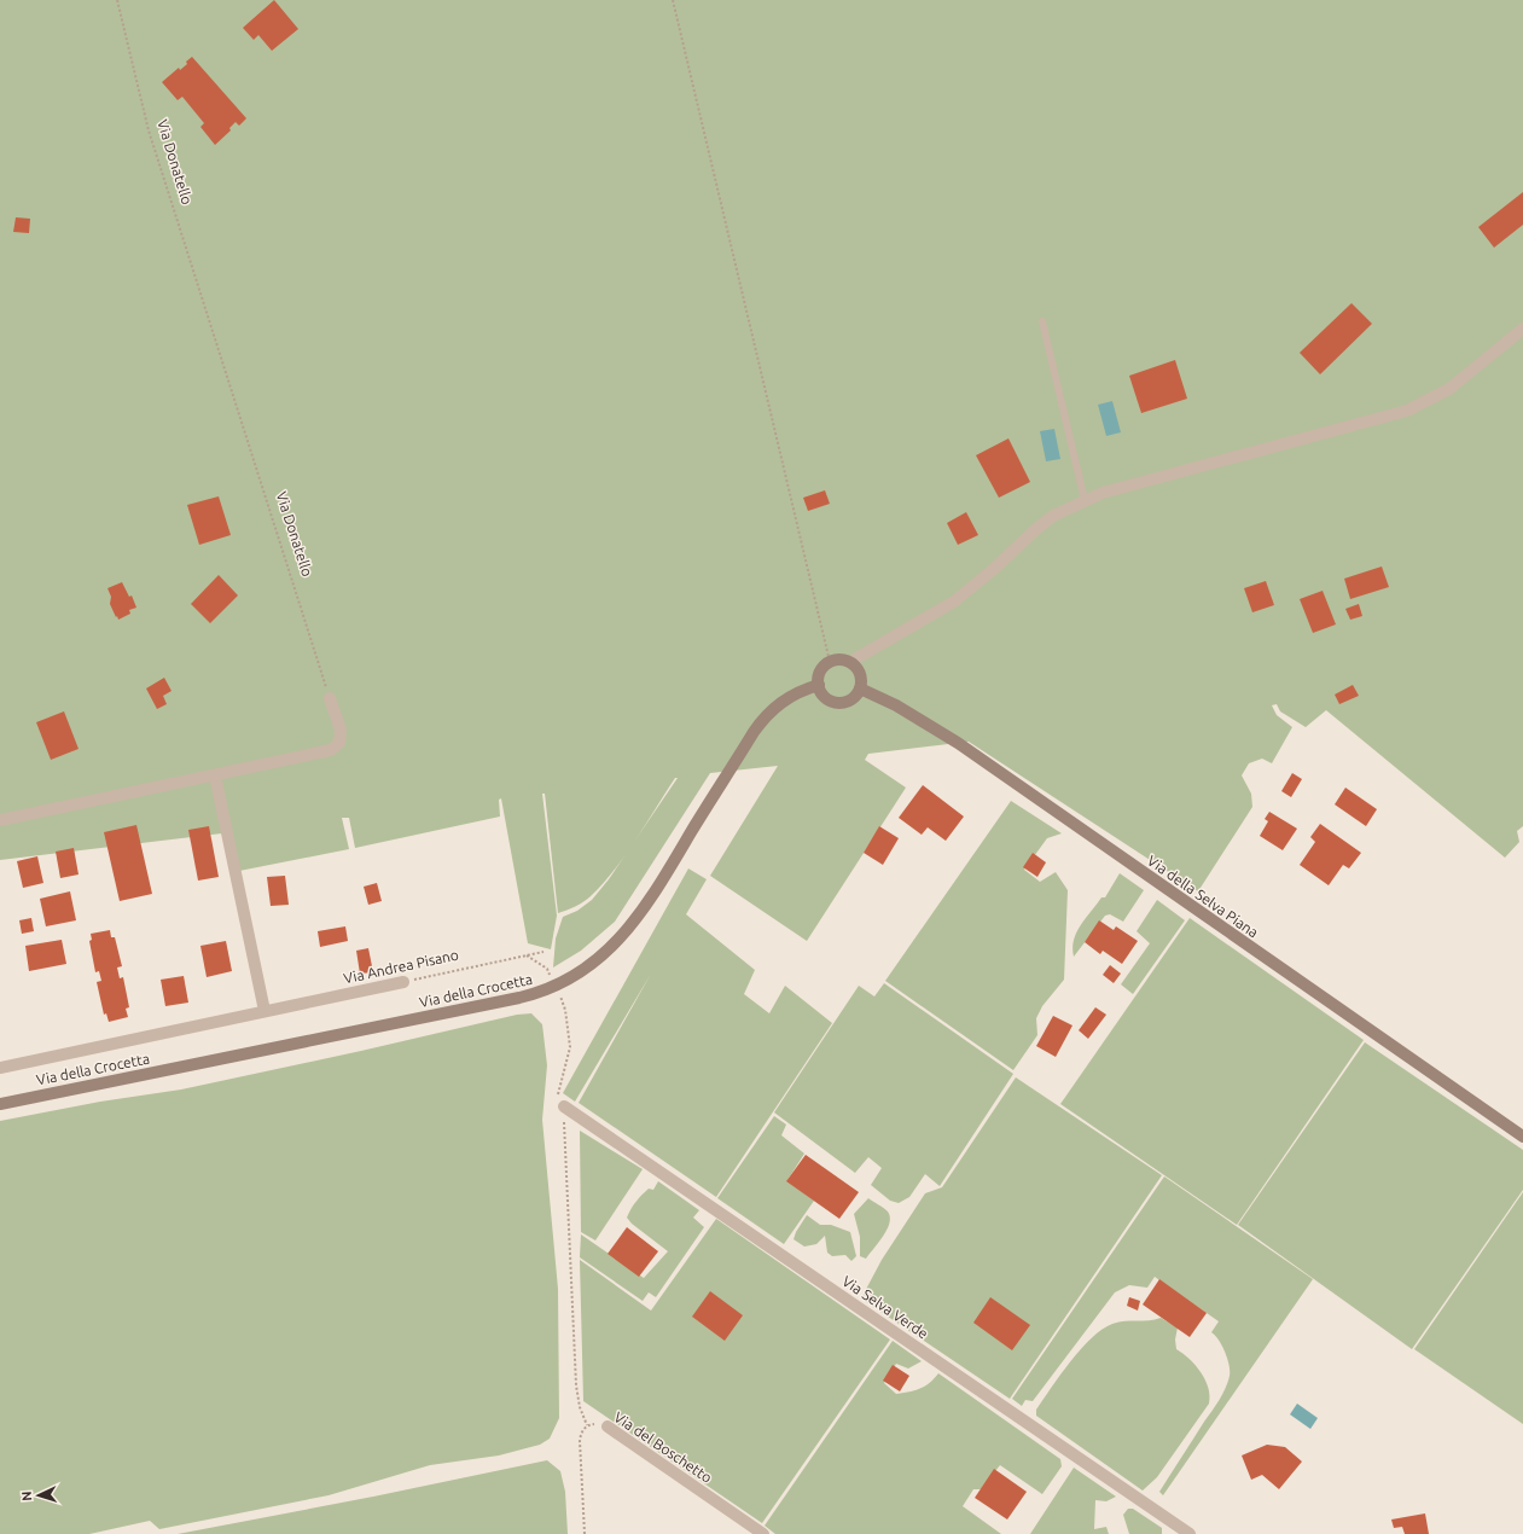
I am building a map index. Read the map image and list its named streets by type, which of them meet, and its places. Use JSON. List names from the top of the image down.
{
  "streets": {
    "street": [
      "Via della Selva Piana",
      "Via Andrea Pisano",
      "Via della Crocetta",
      "Via Selva Verde",
      "Via del Boschetto"
    ],
    "path": ["Via Donatello"]
  },
  "crossings": [
    ["Via della Selva Piana", "Via della Crocetta"]
  ],
  "north": "left"
}
